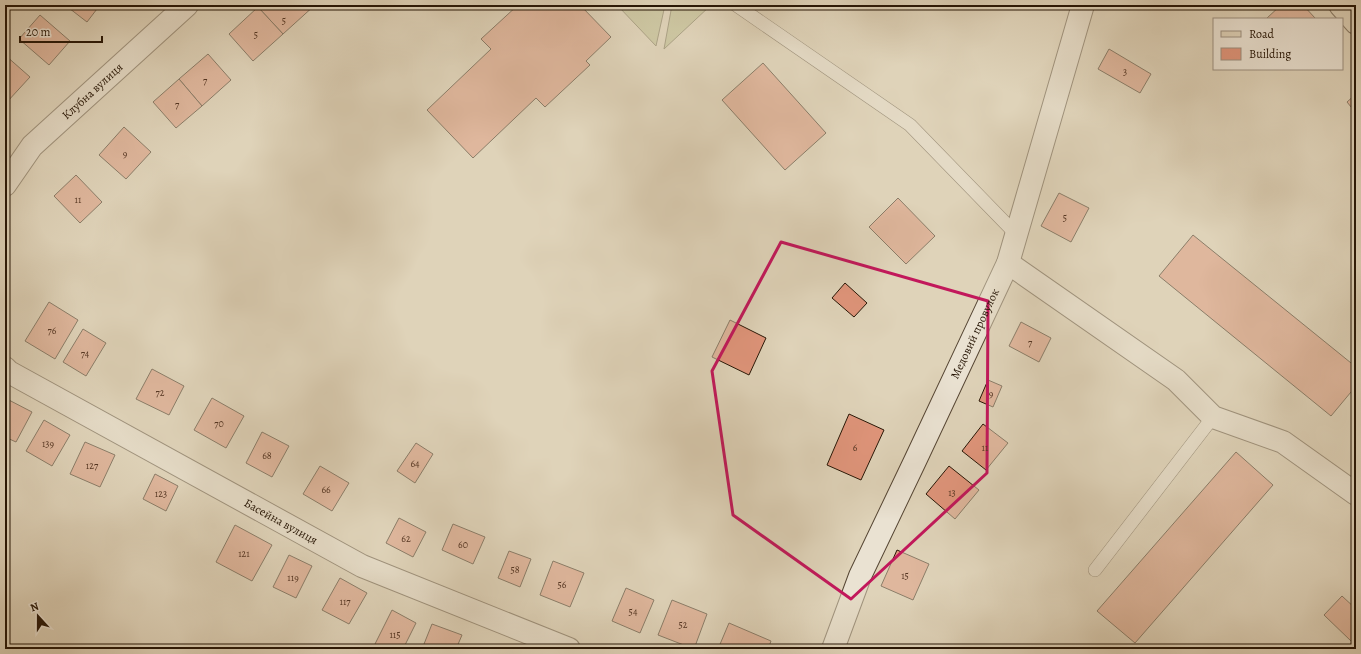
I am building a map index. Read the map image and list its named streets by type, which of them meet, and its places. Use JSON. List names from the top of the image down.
{
  "streets": {
    "street": ["Клубна вулиця", "Медовий провулок", "Басейна вулиця"]
  },
  "house_numbers": [
    "5",
    "5",
    "3",
    "7",
    "7",
    "9",
    "11",
    "5",
    "76",
    "7",
    "74",
    "72",
    "9",
    "70",
    "139",
    "6",
    "11",
    "68",
    "64",
    "127",
    "66",
    "13",
    "123",
    "62",
    "60",
    "121",
    "58",
    "15",
    "119",
    "56",
    "117",
    "54",
    "52",
    "115"
  ],
  "legend": ["Road", "Building"],
  "scale_bar": "20 m",
  "north": "top"
}
